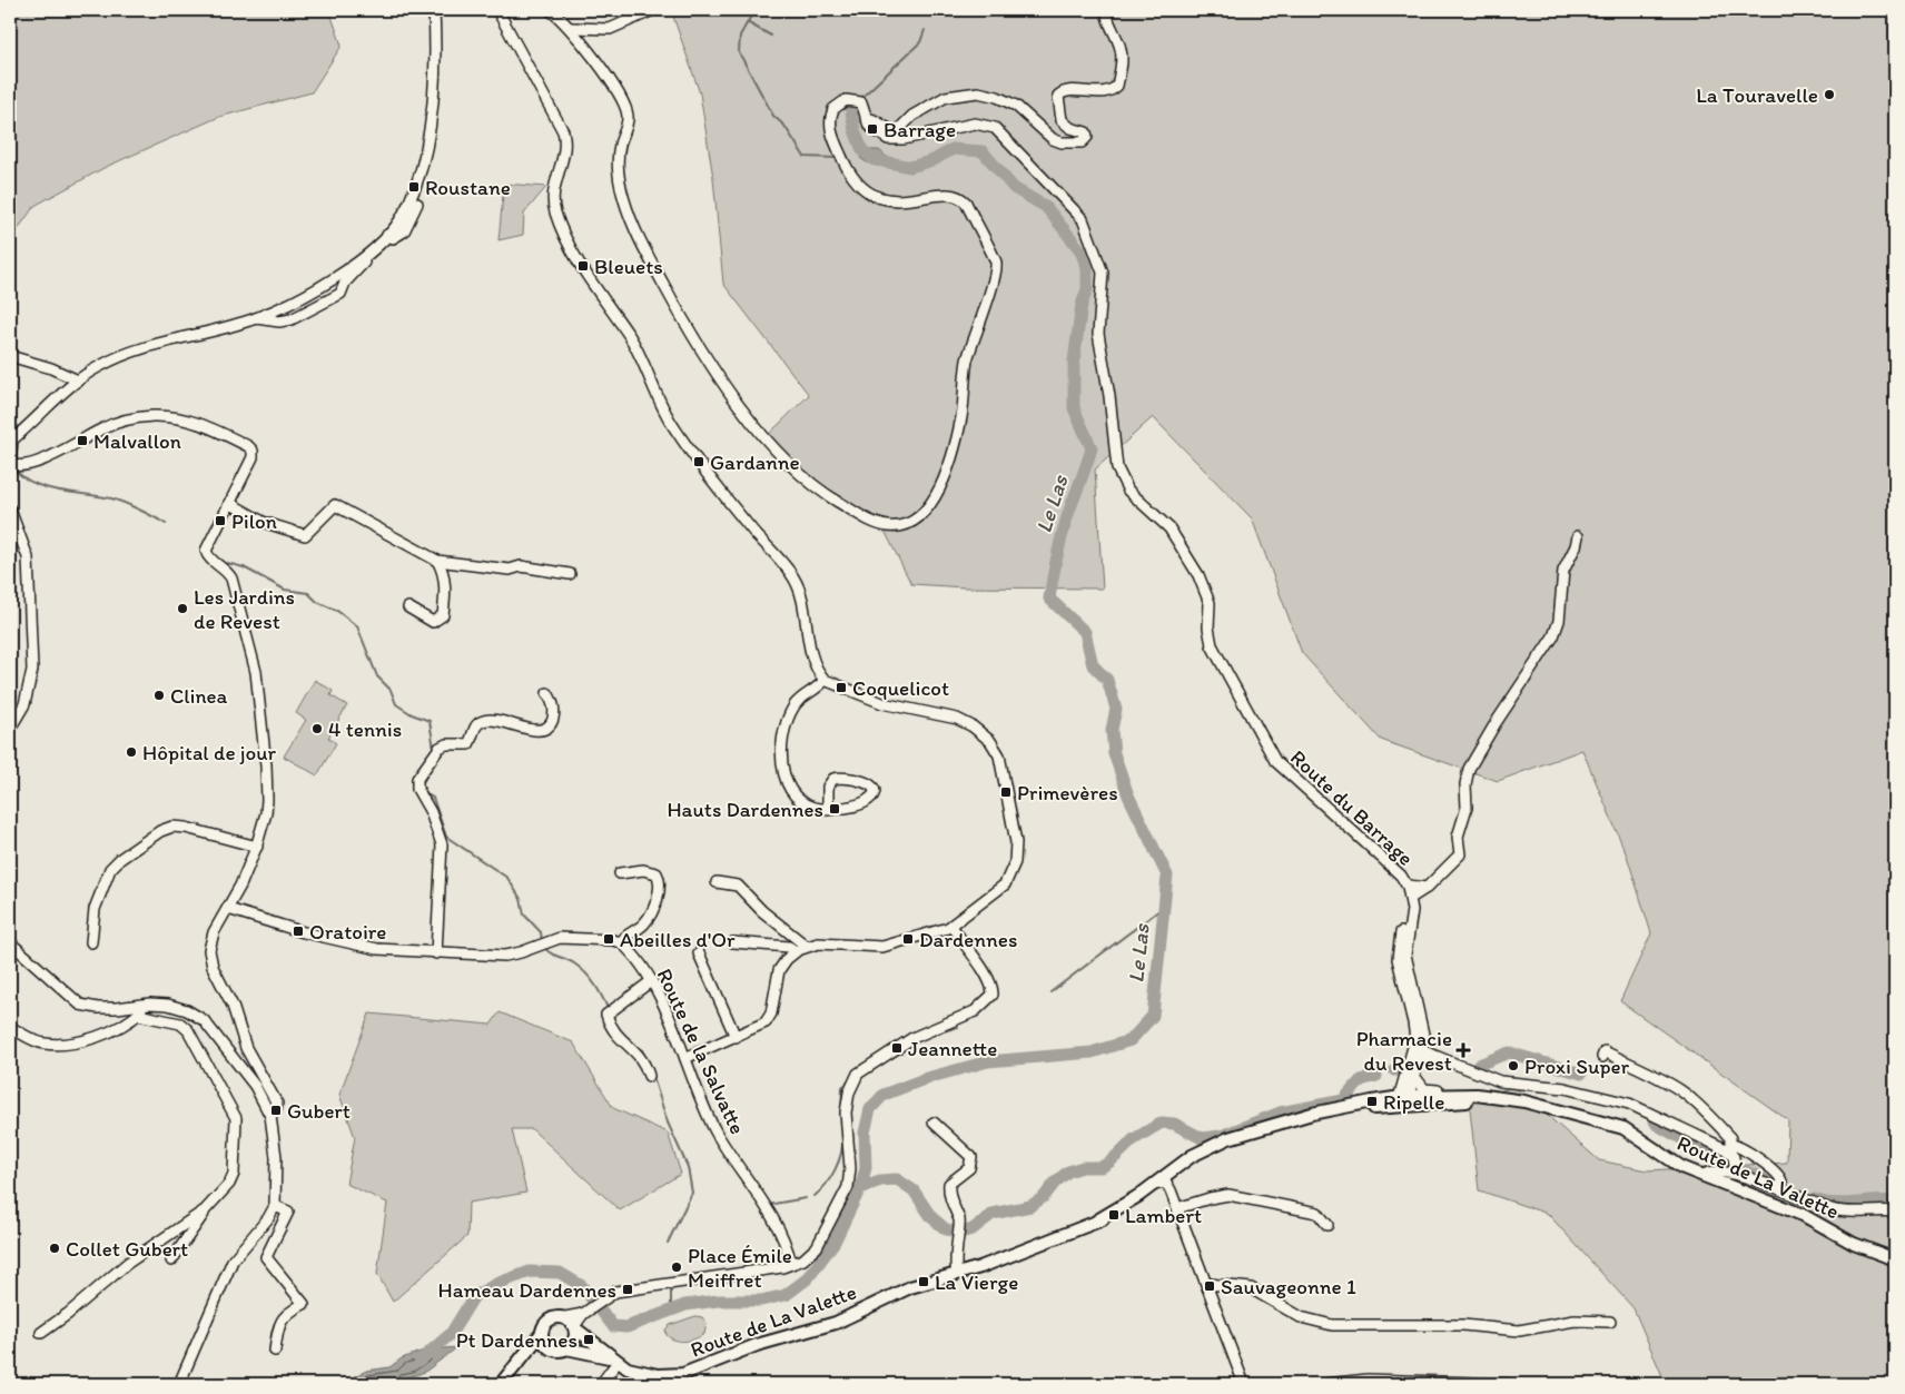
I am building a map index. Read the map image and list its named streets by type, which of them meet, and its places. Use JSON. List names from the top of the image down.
{
  "streets": {
    "main road": ["Route de La Valette"],
    "street": ["Route du Barrage", "Route de la Salvatte"]
  },
  "crossings": [
    ["Route du Barrage", "Route de La Valette"]
  ],
  "water": ["Le Las"],
  "places": {
    "other": [
      "La Touravelle",
      "Les Jardins de Revest",
      "Clinea",
      "4 tennis",
      "Hôpital de jour",
      "Proxi Super",
      "Collet Gubert",
      "Place Émile Meiffret"
    ],
    "transit": [
      "Barrage",
      "Roustane",
      "Bleuets",
      "Malvallon",
      "Gardanne",
      "Pilon",
      "Coquelicot",
      "Primevères",
      "Hauts Dardennes",
      "Oratoire",
      "Abeilles d'Or",
      "Dardennes",
      "Jeannette",
      "Ripelle",
      "Gubert",
      "Lambert",
      "La Vierge",
      "Sauvageonne 1",
      "Hameau Dardennes",
      "Pt Dardennes"
    ],
    "health": ["Pharmacie du Revest"]
  }
}
